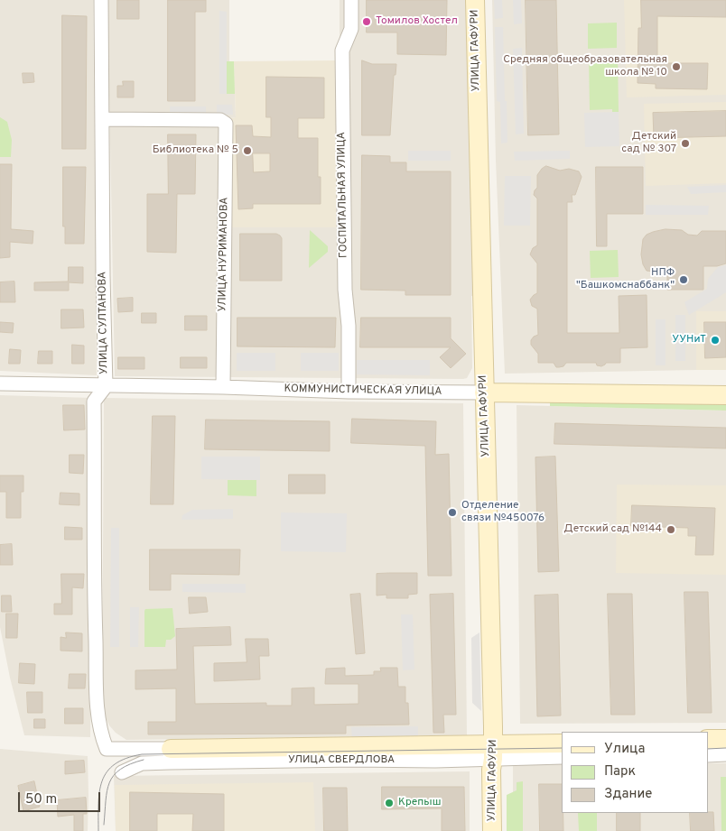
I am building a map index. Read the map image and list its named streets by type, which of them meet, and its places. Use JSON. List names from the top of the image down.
{
  "streets": {
    "street": [
      "УЛИЦА ГАФУРИ",
      "ГОСПИТАЛЬНАЯ УЛИЦА",
      "УЛИЦА НУРИМАНОВА",
      "УЛИЦА СУЛТАНОВА",
      "КОММУНИСТИЧЕСКАЯ УЛИЦА",
      "УЛИЦА СВЕРДЛОВА"
    ]
  },
  "crossings": [
    ["УЛИЦА ГАФУРИ", "КОММУНИСТИЧЕСКАЯ УЛИЦА"],
    ["УЛИЦА ГАФУРИ", "УЛИЦА СВЕРДЛОВА"],
    ["ГОСПИТАЛЬНАЯ УЛИЦА", "КОММУНИСТИЧЕСКАЯ УЛИЦА"],
    ["УЛИЦА НУРИМАНОВА", "УЛИЦА СУЛТАНОВА"],
    ["УЛИЦА НУРИМАНОВА", "КОММУНИСТИЧЕСКАЯ УЛИЦА"],
    ["УЛИЦА СУЛТАНОВА", "КОММУНИСТИЧЕСКАЯ УЛИЦА"],
    ["УЛИЦА СУЛТАНОВА", "УЛИЦА СВЕРДЛОВА"]
  ],
  "places": [
    "Томилов Хостел",
    "Средняя общеобразовательная школа № 10",
    "Детский сад № 307",
    "Библиотека № 5",
    "НПФ \"Башкомснаббанк\"",
    "УУНиТ",
    "Отделение связи №450076",
    "Детский сад №144",
    "Крепыш"
  ],
  "legend": ["Улица", "Парк", "Здание"],
  "scale_bar": "50 m"
}
